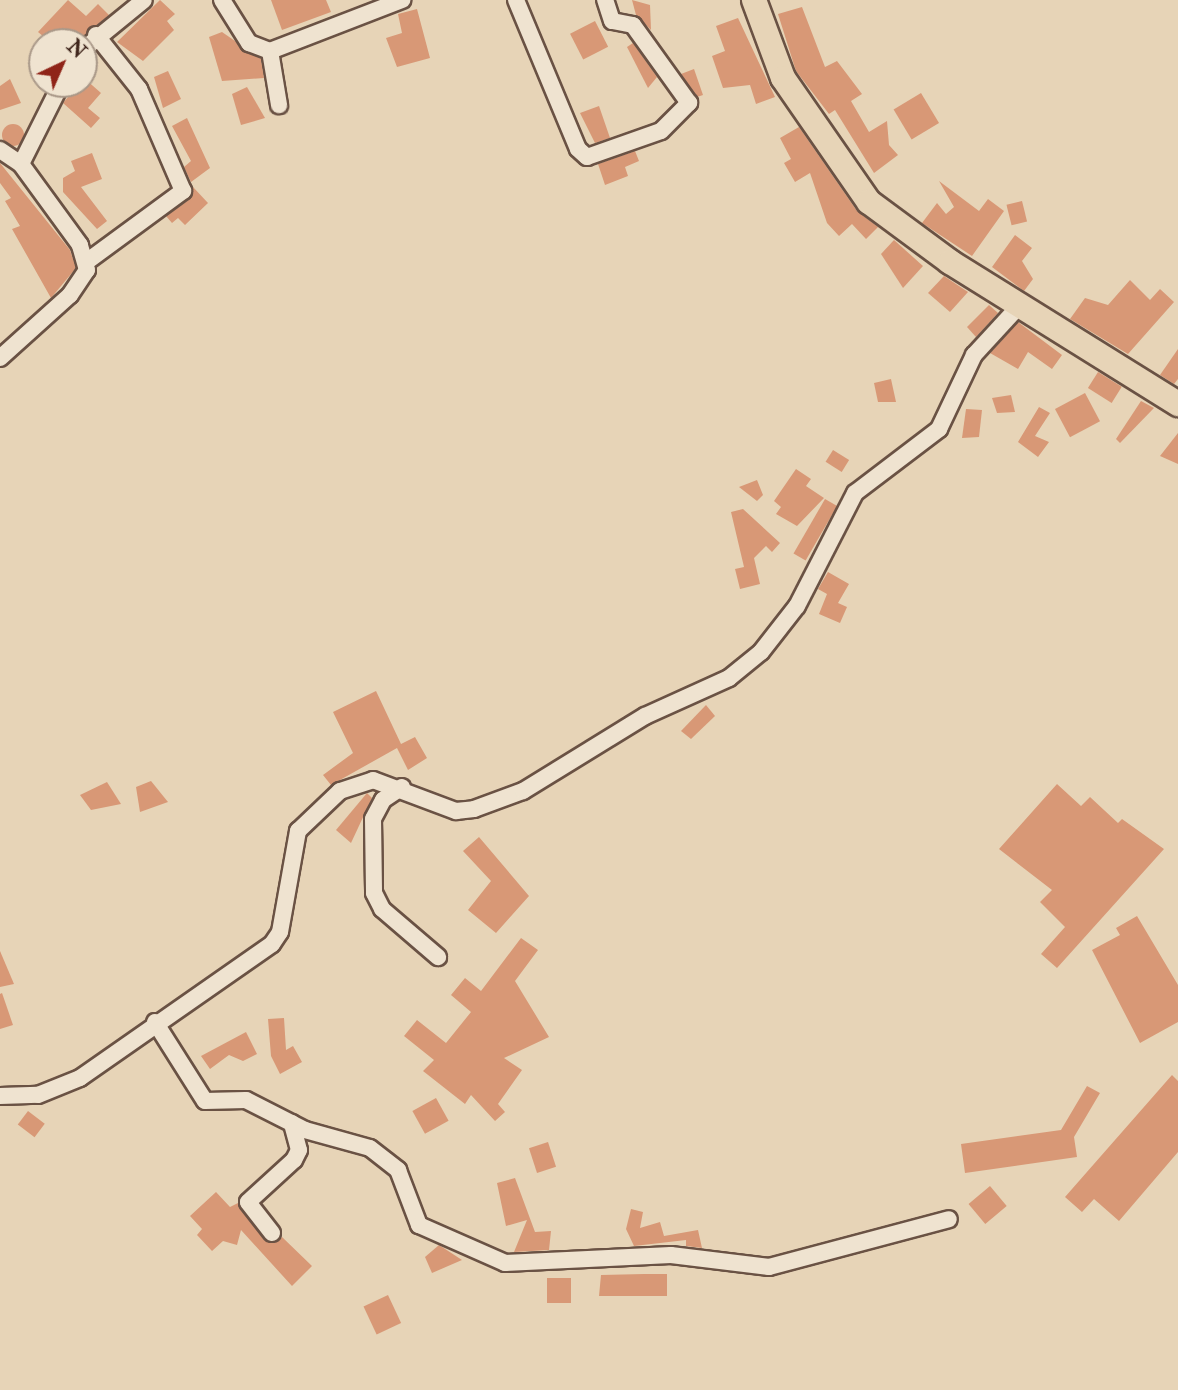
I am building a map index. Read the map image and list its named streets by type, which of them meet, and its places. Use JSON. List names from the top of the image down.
{
  "north": "top right"
}
